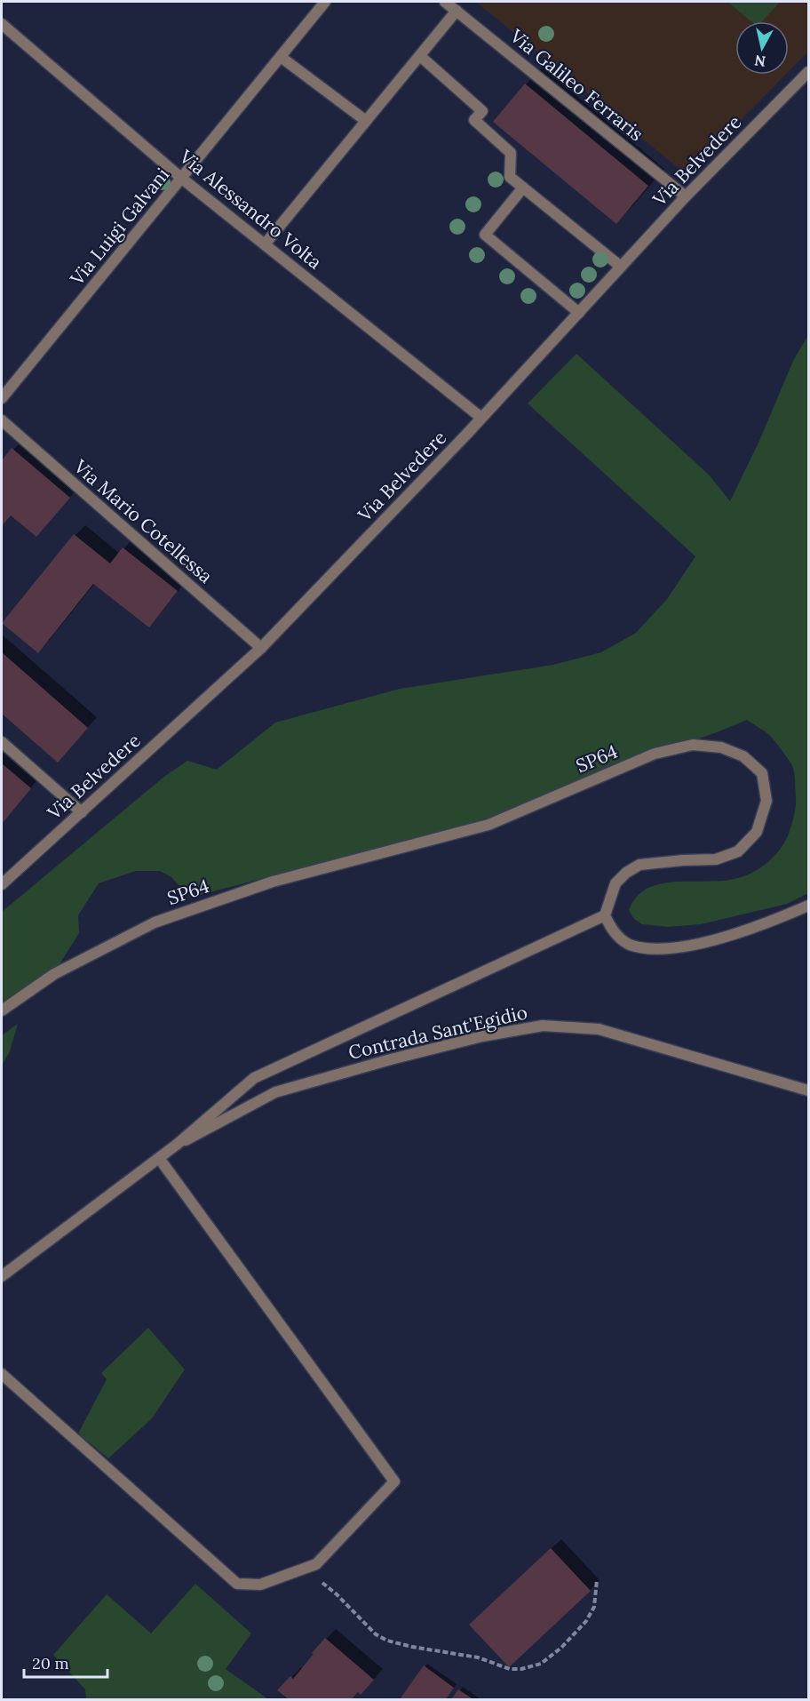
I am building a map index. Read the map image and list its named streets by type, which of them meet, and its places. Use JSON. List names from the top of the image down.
{
  "streets": {
    "street": [
      "Via Galileo Ferraris",
      "Via Belvedere",
      "Via Alessandro Volta",
      "Via Luigi Galvani",
      "Via Mario Cotellessa",
      "SP64",
      "Contrada Sant'Egidio"
    ]
  },
  "crossings": [
    ["Via Galileo Ferraris", "Via Belvedere"],
    ["Via Belvedere", "Via Alessandro Volta"],
    ["Via Belvedere", "Via Mario Cotellessa"],
    ["Via Alessandro Volta", "Via Luigi Galvani"],
    ["SP64", "Contrada Sant'Egidio"]
  ],
  "scale_bar": "20 m",
  "north": "bottom"
}
